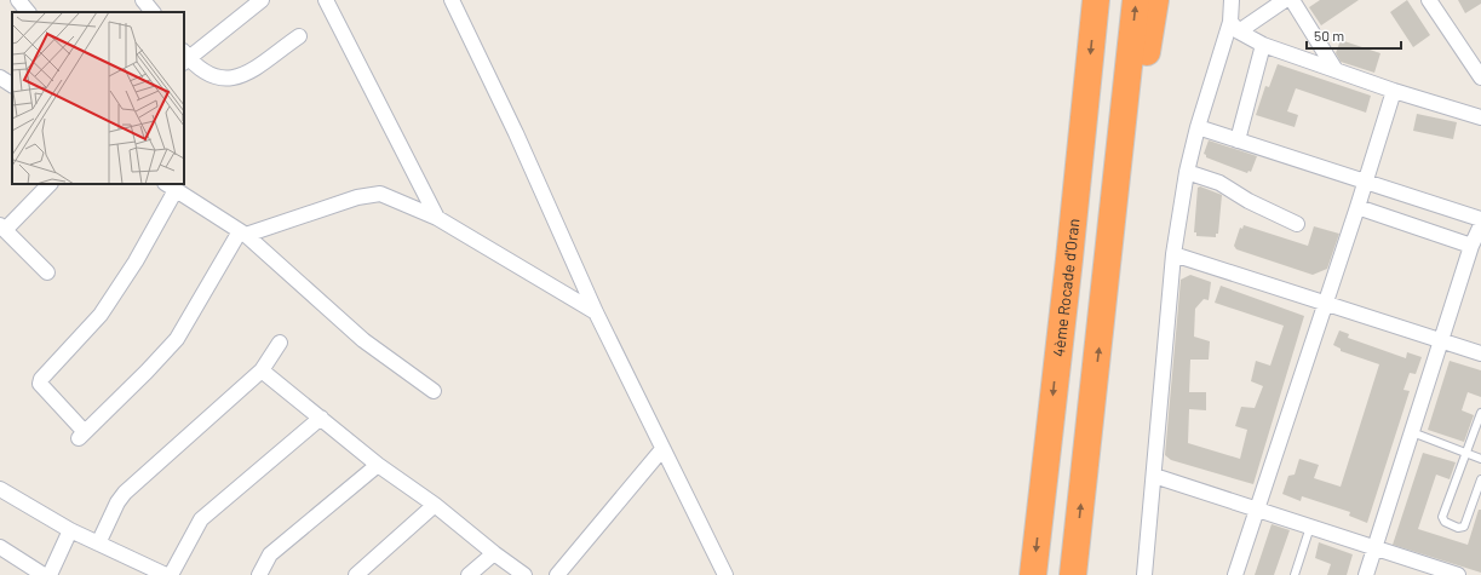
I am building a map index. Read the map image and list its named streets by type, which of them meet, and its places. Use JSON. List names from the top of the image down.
{
  "streets": {
    "highway": ["4ème Rocade d'Oran"]
  },
  "scale_bar": "50 m"
}
